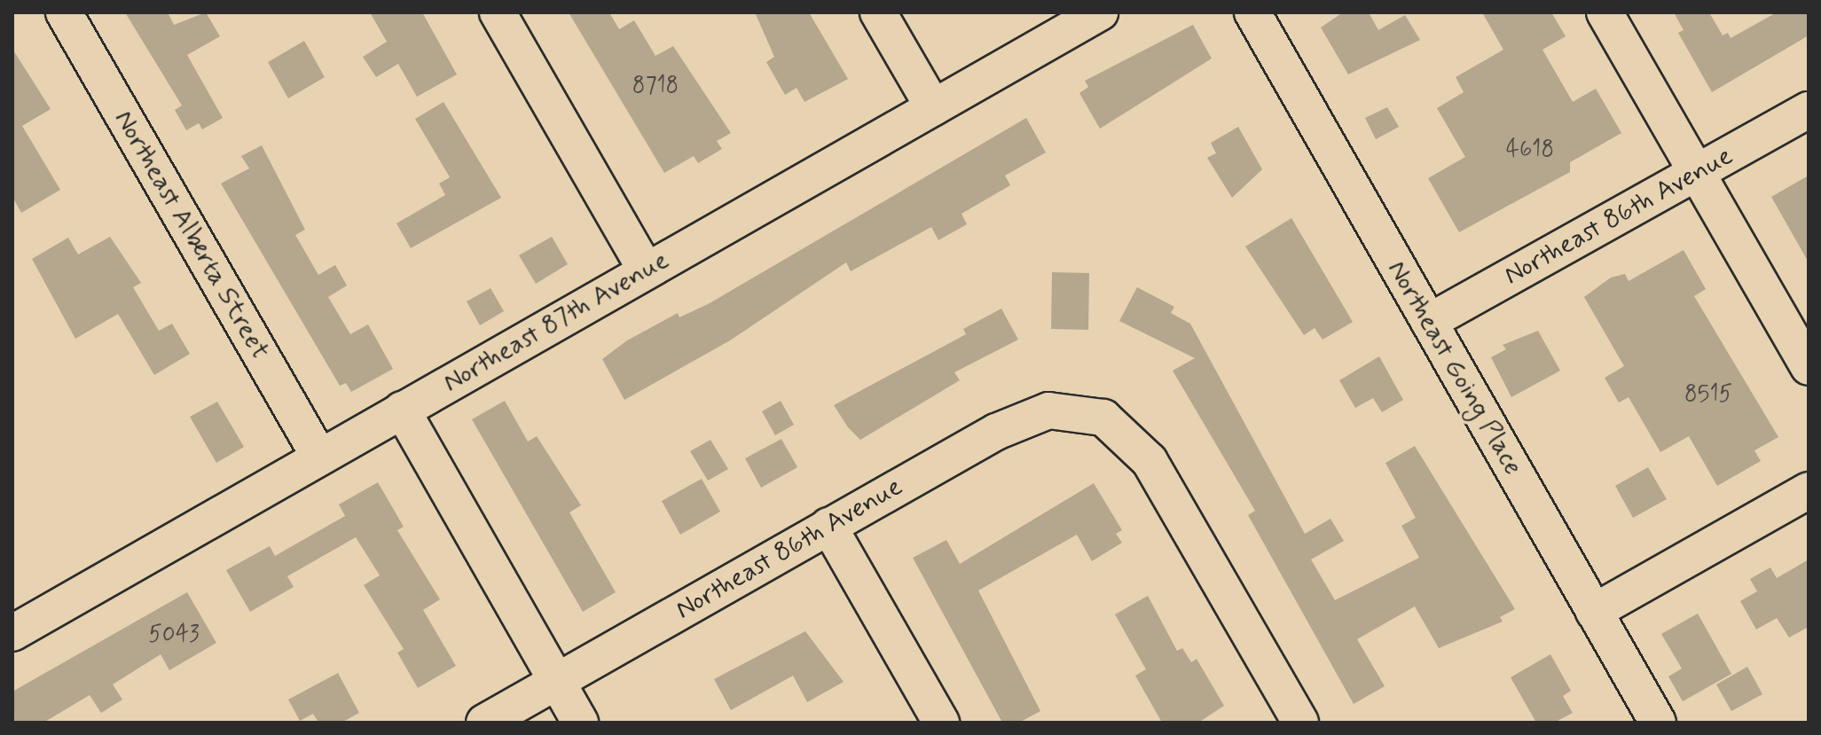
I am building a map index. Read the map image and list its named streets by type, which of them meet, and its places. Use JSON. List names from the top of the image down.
{
  "streets": {
    "street": [
      "Northeast 86th Avenue",
      "Northeast Alberta Street",
      "Northeast 87th Avenue",
      "Northeast Going Place"
    ]
  },
  "crossings": [
    ["Northeast 86th Avenue", "Northeast Going Place"],
    ["Northeast Alberta Street", "Northeast 87th Avenue"]
  ],
  "house_numbers": [
    "8718",
    "4618",
    "8515",
    "5043"
  ]
}
